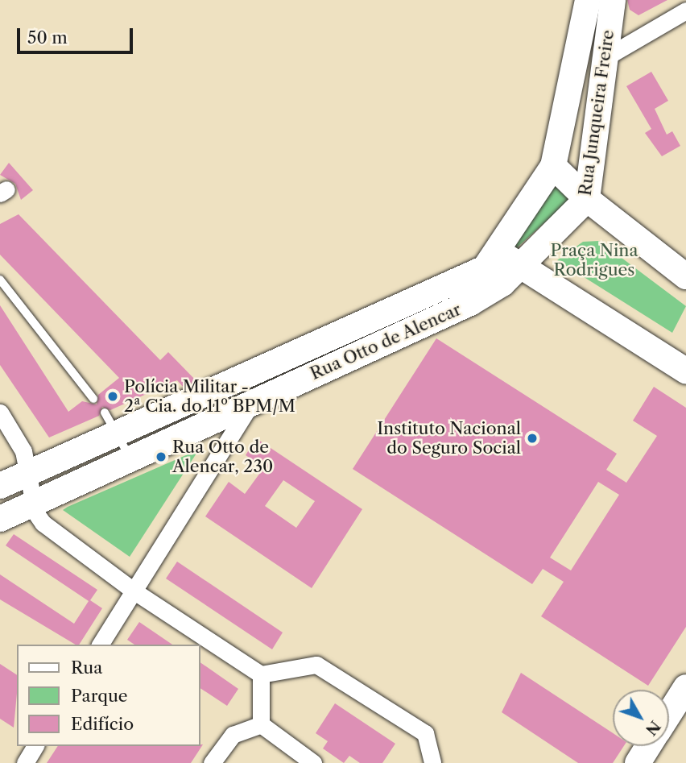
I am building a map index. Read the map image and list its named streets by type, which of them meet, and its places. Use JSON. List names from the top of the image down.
{
  "streets": {
    "main road": ["Rua Junqueira Freire", "Rua Otto de Alencar"]
  },
  "crossings": [
    ["Rua Junqueira Freire", "Rua Otto de Alencar"]
  ],
  "parks": ["Praça Nina Rodrigues"],
  "places": ["Polícia Militar - 2ª Cia. do 11º BPM/M", "Instituto Nacional do Seguro Social", "Rua Otto de Alencar, 230"],
  "legend": ["Rua", "Parque", "Edifício"],
  "scale_bar": "50 m",
  "north": "bottom right"
}
